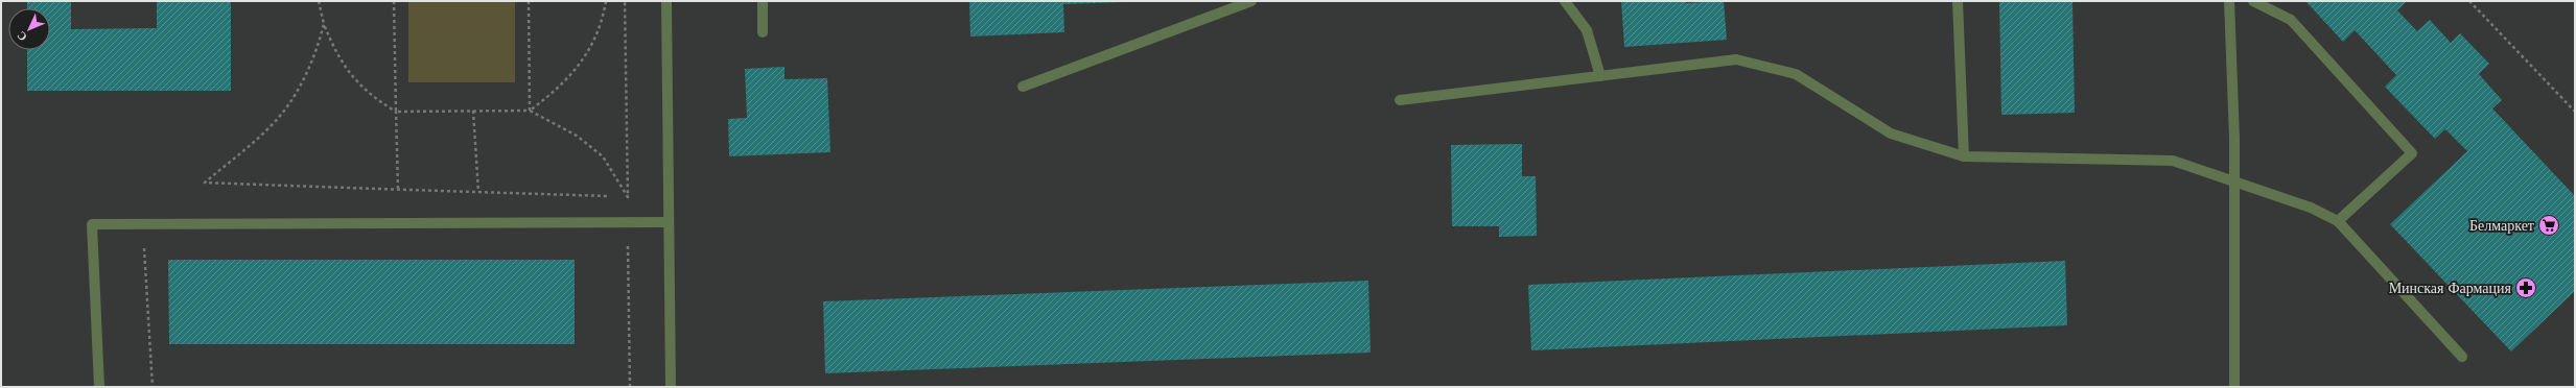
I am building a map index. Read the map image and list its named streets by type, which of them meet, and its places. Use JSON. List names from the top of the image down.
{
  "places": {
    "supermarket": ["Белмаркет"],
    "pharmacy": ["Минская Фармация"]
  },
  "north": "bottom left"
}
